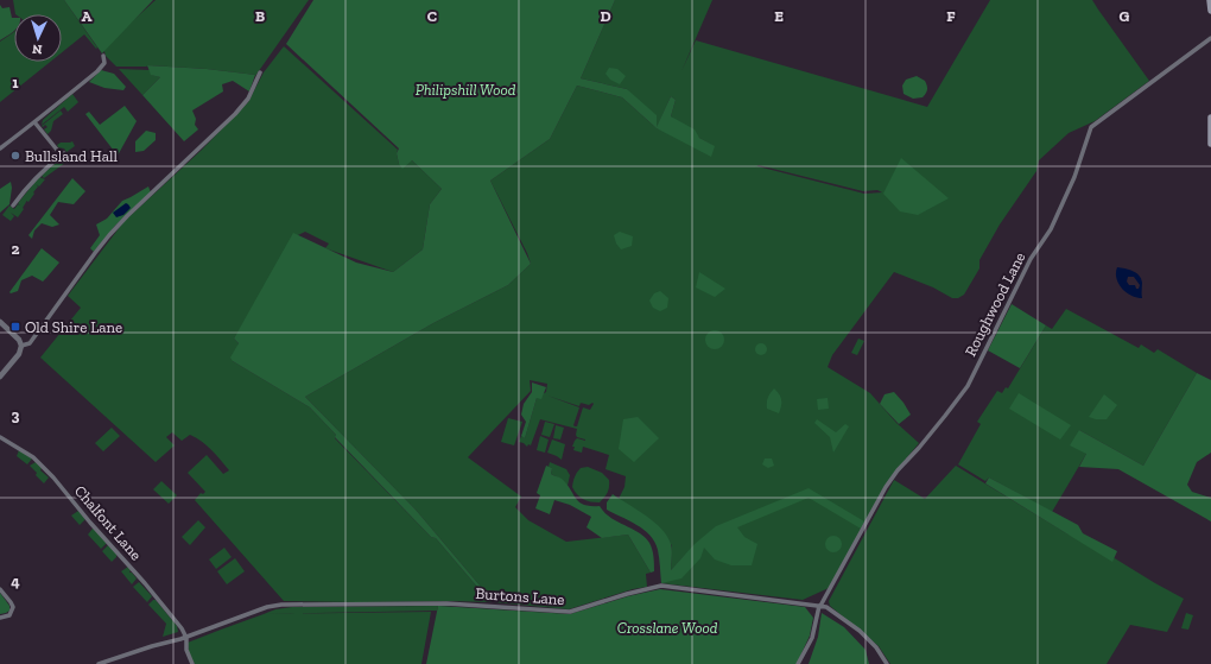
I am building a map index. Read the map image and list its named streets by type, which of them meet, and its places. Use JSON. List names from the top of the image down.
{
  "streets": {
    "street": ["Roughwood Lane", "Chalfont Lane", "Burtons Lane"]
  },
  "crossings": [
    ["Roughwood Lane", "Burtons Lane"],
    ["Chalfont Lane", "Burtons Lane"]
  ],
  "parks": ["Philipshill Wood", "Crosslane Wood"],
  "places": {
    "other": ["Bullsland Hall"],
    "transit": ["Old Shire Lane"]
  },
  "north": "bottom",
  "grid": {
    "columns": [
      "A",
      "B",
      "C",
      "D",
      "E",
      "F",
      "G"
    ],
    "rows": [
      "1",
      "2",
      "3",
      "4"
    ]
  }
}
